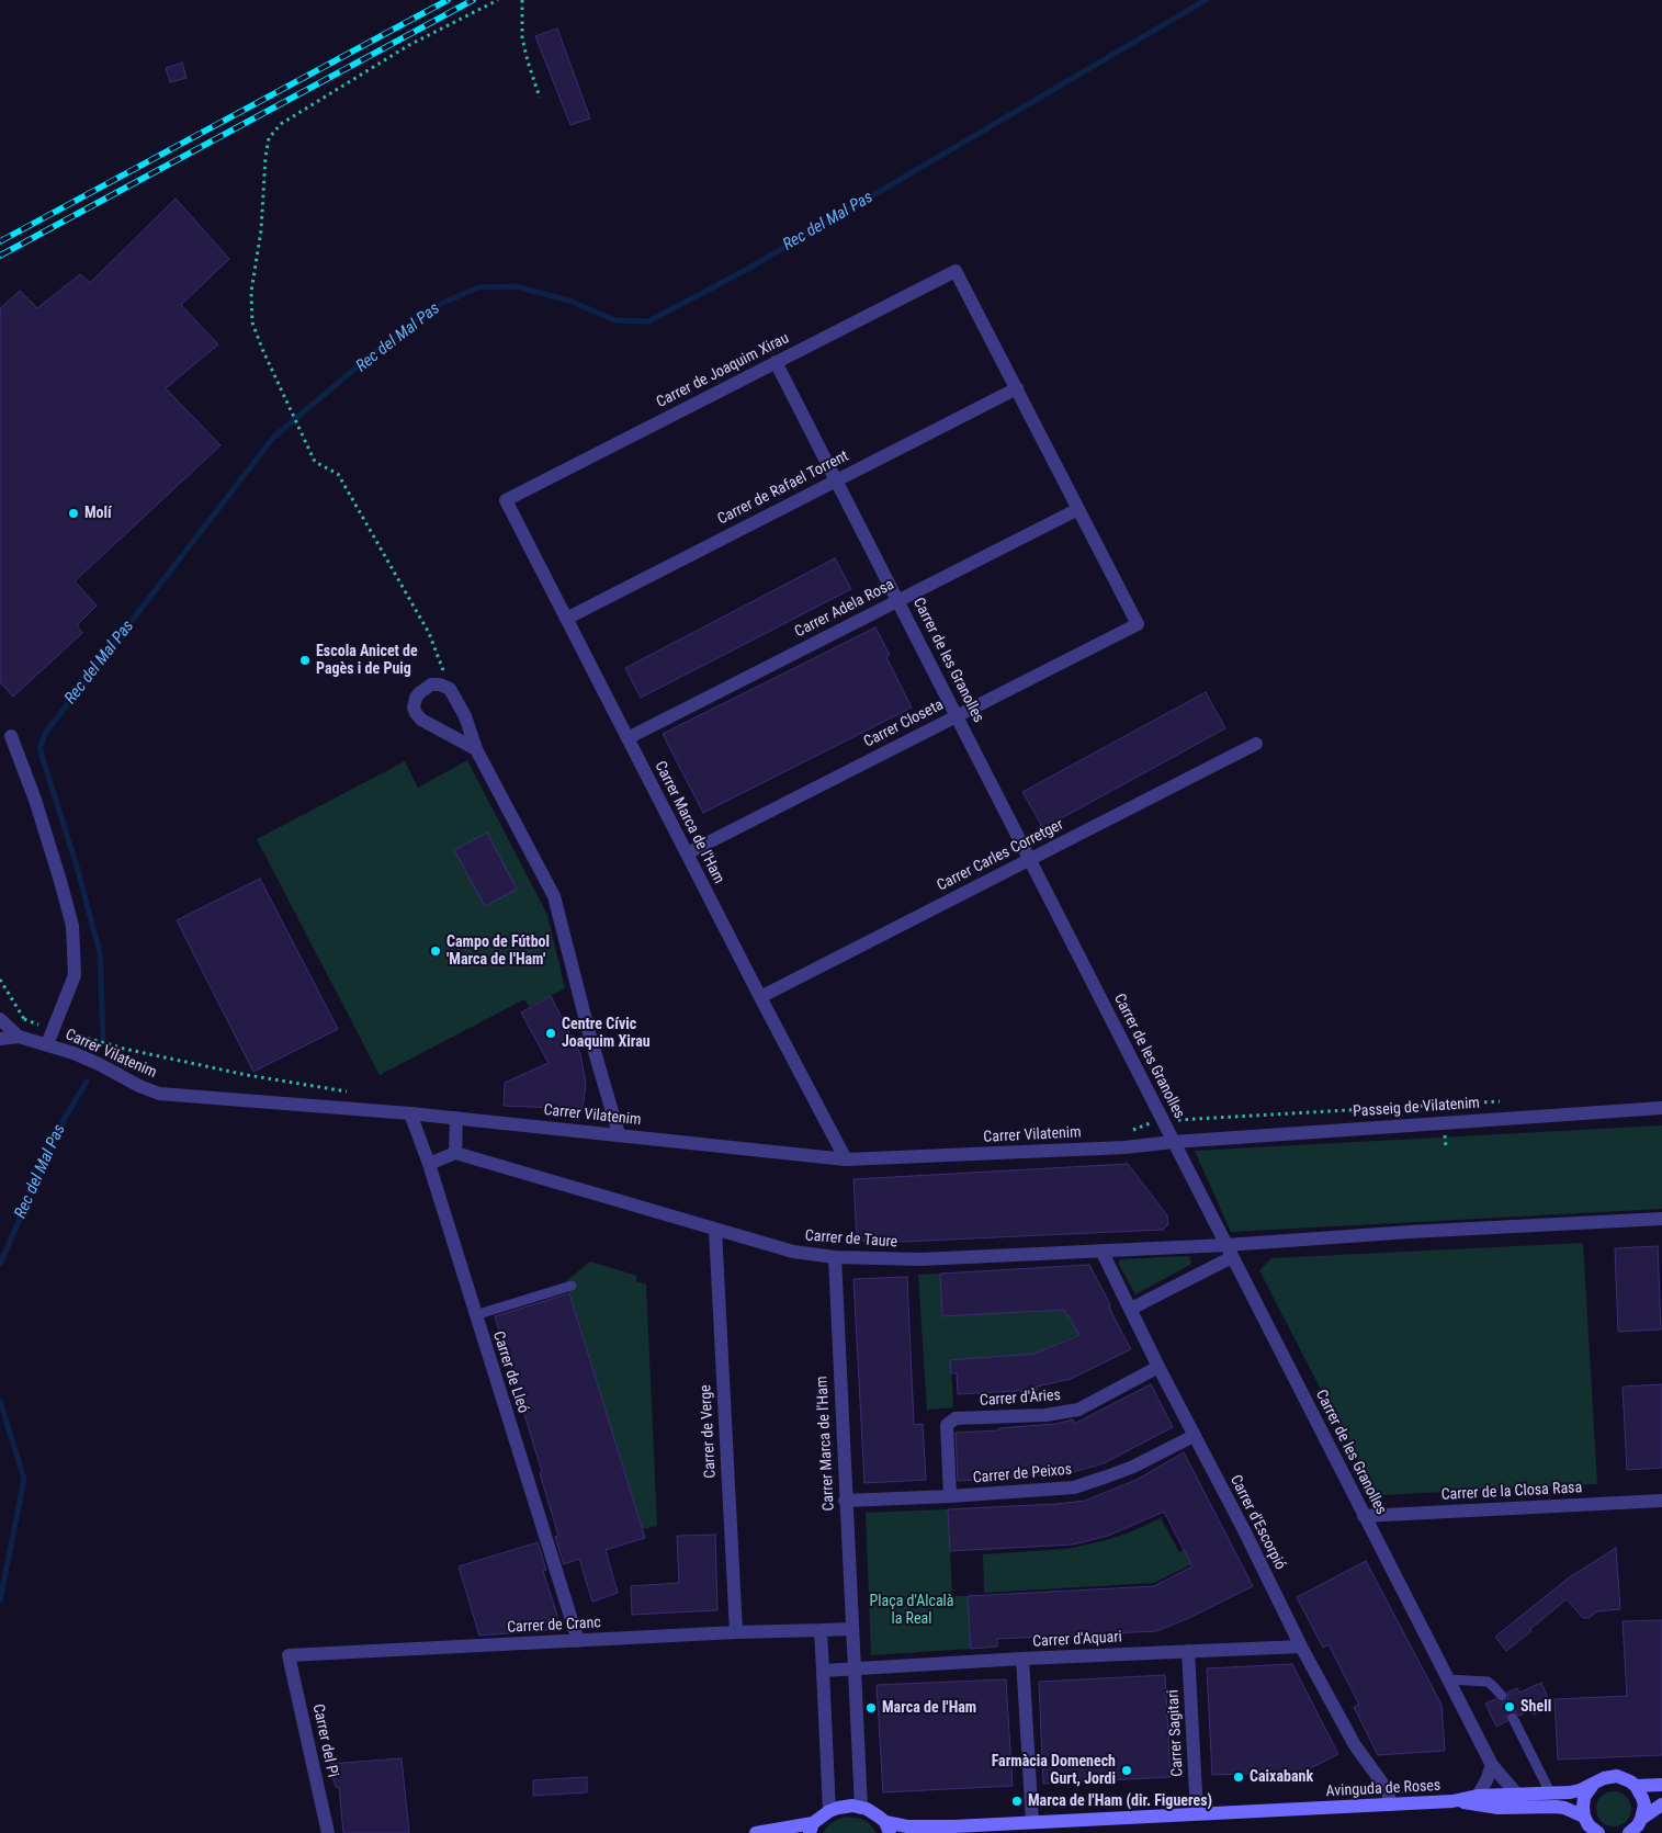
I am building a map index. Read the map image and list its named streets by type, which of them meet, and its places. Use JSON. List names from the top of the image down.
{
  "streets": {
    "main road": ["Avinguda de Roses"],
    "street": [
      "Carrer de Joaquim Xirau",
      "Carrer de Rafael Torrent",
      "Carrer Adela Rosa",
      "Carrer de les Granolles",
      "Carrer Closeta",
      "Carrer Marca de l'Ham",
      "Carrer Carles Corretger",
      "Carrer Vilatenim",
      "Passeig de Vilatenim",
      "Carrer de Taure",
      "Carrer de Lleó",
      "Carrer d'Àries",
      "Carrer de Verge",
      "Carrer de Peixos",
      "Carrer de la Closa Rasa",
      "Carrer d'Escorpió",
      "Carrer de Cranc",
      "Carrer d'Aquari",
      "Carrer Sagitari",
      "Carrer del Pi"
    ]
  },
  "crossings": [
    ["Carrer de Joaquim Xirau", "Carrer de Rafael Torrent"],
    ["Carrer de Joaquim Xirau", "Carrer de les Granolles"],
    ["Carrer de Joaquim Xirau", "Carrer Marca de l'Ham"],
    ["Carrer de Rafael Torrent", "Carrer de les Granolles"],
    ["Carrer de Rafael Torrent", "Carrer Marca de l'Ham"],
    ["Carrer Adela Rosa", "Carrer de les Granolles"],
    ["Carrer Adela Rosa", "Carrer Closeta"],
    ["Carrer Adela Rosa", "Carrer Marca de l'Ham"],
    ["Carrer de les Granolles", "Carrer Closeta"],
    ["Carrer de les Granolles", "Carrer Carles Corretger"],
    ["Carrer de les Granolles", "Carrer Vilatenim"],
    ["Carrer de les Granolles", "Passeig de Vilatenim"],
    ["Carrer de les Granolles", "Carrer de Taure"],
    ["Carrer de les Granolles", "Carrer de la Closa Rasa"],
    ["Carrer Closeta", "Carrer Marca de l'Ham"],
    ["Carrer Marca de l'Ham", "Carrer Carles Corretger"],
    ["Carrer Marca de l'Ham", "Carrer Vilatenim"],
    ["Carrer Marca de l'Ham", "Carrer de Taure"],
    ["Carrer Marca de l'Ham", "Carrer de Peixos"],
    ["Carrer Marca de l'Ham", "Carrer d'Aquari"],
    ["Carrer Vilatenim", "Passeig de Vilatenim"],
    ["Carrer Vilatenim", "Carrer de Lleó"],
    ["Carrer de Taure", "Carrer de Verge"],
    ["Carrer de Taure", "Carrer d'Escorpió"],
    ["Carrer de Lleó", "Carrer de Cranc"],
    ["Carrer d'Àries", "Carrer de Peixos"],
    ["Carrer d'Àries", "Carrer d'Escorpió"],
    ["Carrer de Verge", "Carrer de Cranc"],
    ["Carrer de Peixos", "Carrer d'Escorpió"],
    ["Carrer d'Escorpió", "Carrer d'Aquari"],
    ["Carrer d'Escorpió", "Avinguda de Roses"],
    ["Carrer de Cranc", "Carrer del Pi"],
    ["Carrer d'Aquari", "Carrer Sagitari"],
    ["Carrer Sagitari", "Avinguda de Roses"]
  ],
  "water": ["Rec del Mal Pas"],
  "parks": ["Plaça d'Alcalà la Real"],
  "places": [
    "Molí",
    "Escola Anicet de Pagès i de Puig",
    "Campo de Fútbol 'Marca de l'Ham'",
    "Centre Cívic Joaquim Xirau",
    "Shell",
    "Marca de l'Ham",
    "Farmàcia Domenech Gurt, Jordi",
    "Caixabank",
    "Marca de l'Ham (dir. Figueres)"
  ]
}
